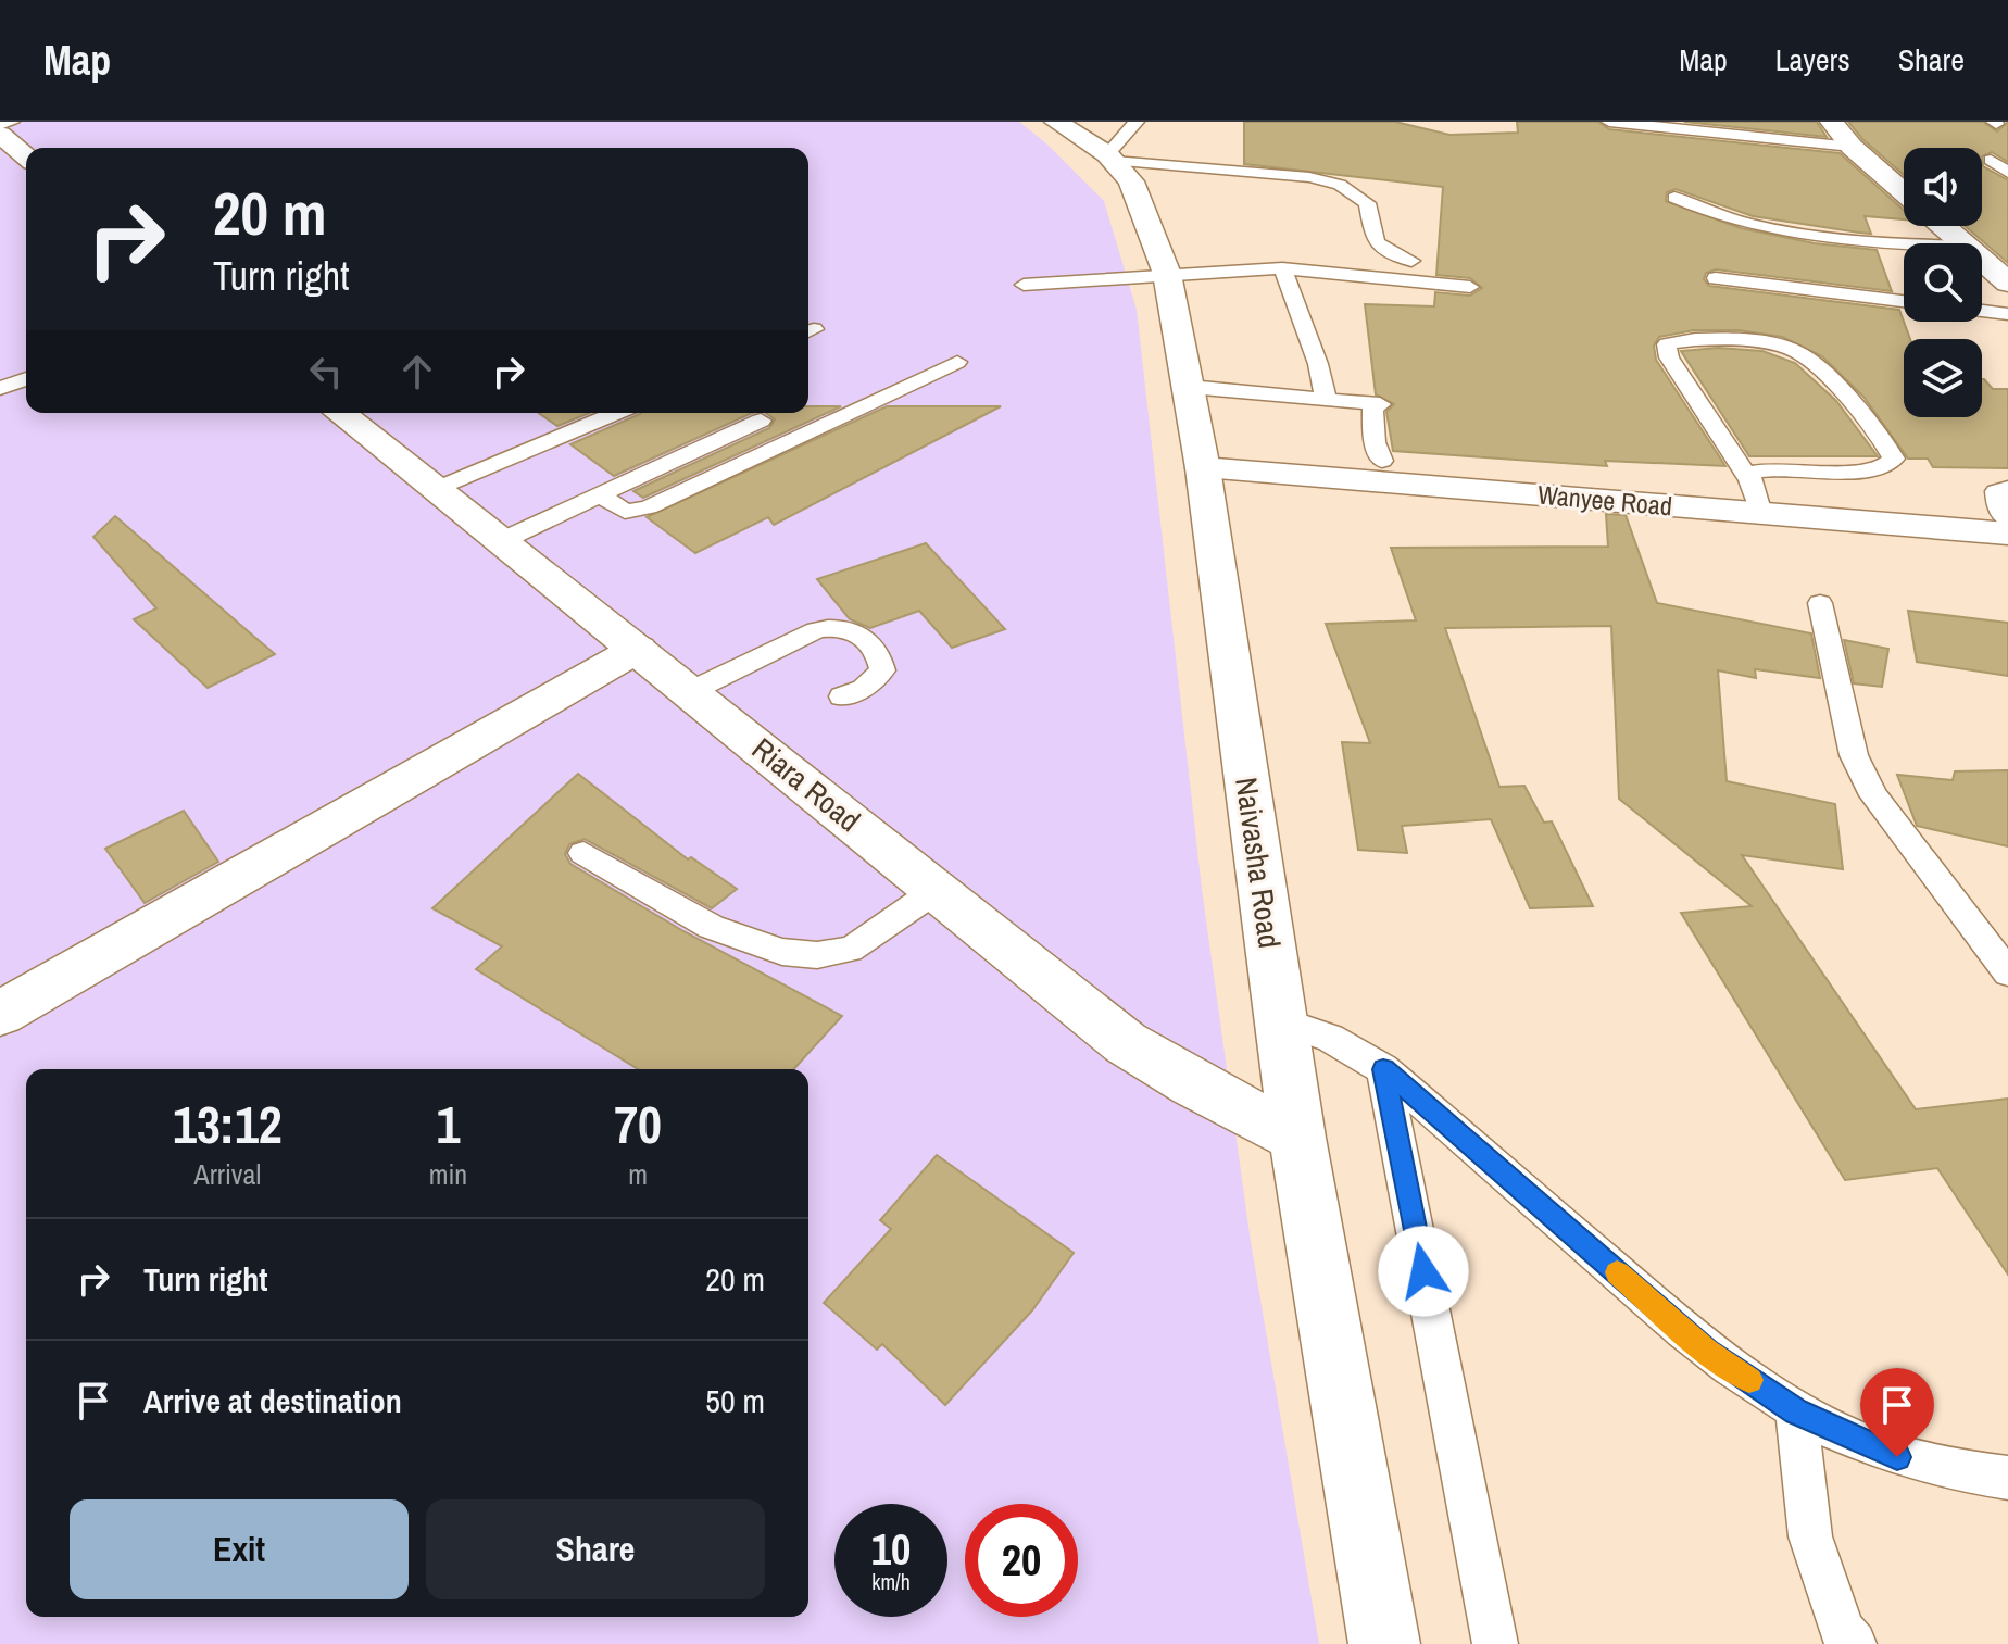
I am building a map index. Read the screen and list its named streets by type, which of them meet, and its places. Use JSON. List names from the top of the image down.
{
  "streets": {
    "street": ["Wanyee Road", "Riara Road", "Naivasha Road"]
  },
  "crossings": [
    ["Wanyee Road", "Naivasha Road"],
    ["Riara Road", "Naivasha Road"]
  ],
  "page": {
    "header": "Map",
    "nav": ["Map", "Layers", "Share"],
    "turn": ["20 m", "Turn right"],
    "eta": [
      "13:12",
      "Arrival",
      "1",
      "min",
      "70",
      "m"
    ],
    "list": [
      {
        "name": "Turn right",
        "value": "20 m"
      },
      {
        "name": "Arrive at destination",
        "value": "50 m"
      }
    ],
    "buttons": ["Exit", "Share"],
    "speed": "10 km/h",
    "limit": "20"
  }
}
